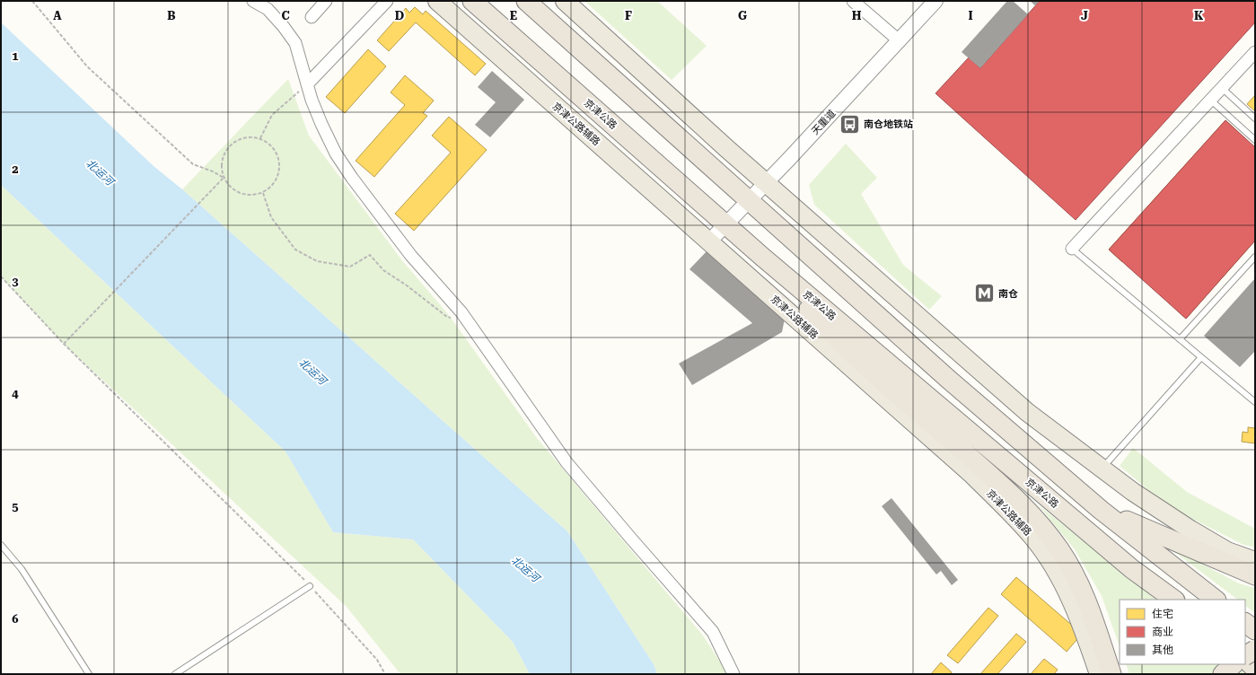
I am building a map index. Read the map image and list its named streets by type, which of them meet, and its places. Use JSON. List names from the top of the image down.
{
  "streets": {
    "highway": ["京津公路"],
    "main road": ["京津公路辅路"],
    "street": ["天重道"]
  },
  "crossings": [
    ["京津公路", "天重道"],
    ["天重道", "京津公路辅路"]
  ],
  "water": ["北运河"],
  "places": {
    "bus stop": ["南仓地铁站"],
    "metro station": ["南仓"]
  },
  "legend": ["住宅", "商业", "其他"],
  "grid": {
    "columns": [
      "A",
      "B",
      "C",
      "D",
      "E",
      "F",
      "G",
      "H",
      "I",
      "J",
      "K"
    ],
    "rows": [
      "1",
      "2",
      "3",
      "4",
      "5",
      "6"
    ]
  }
}
